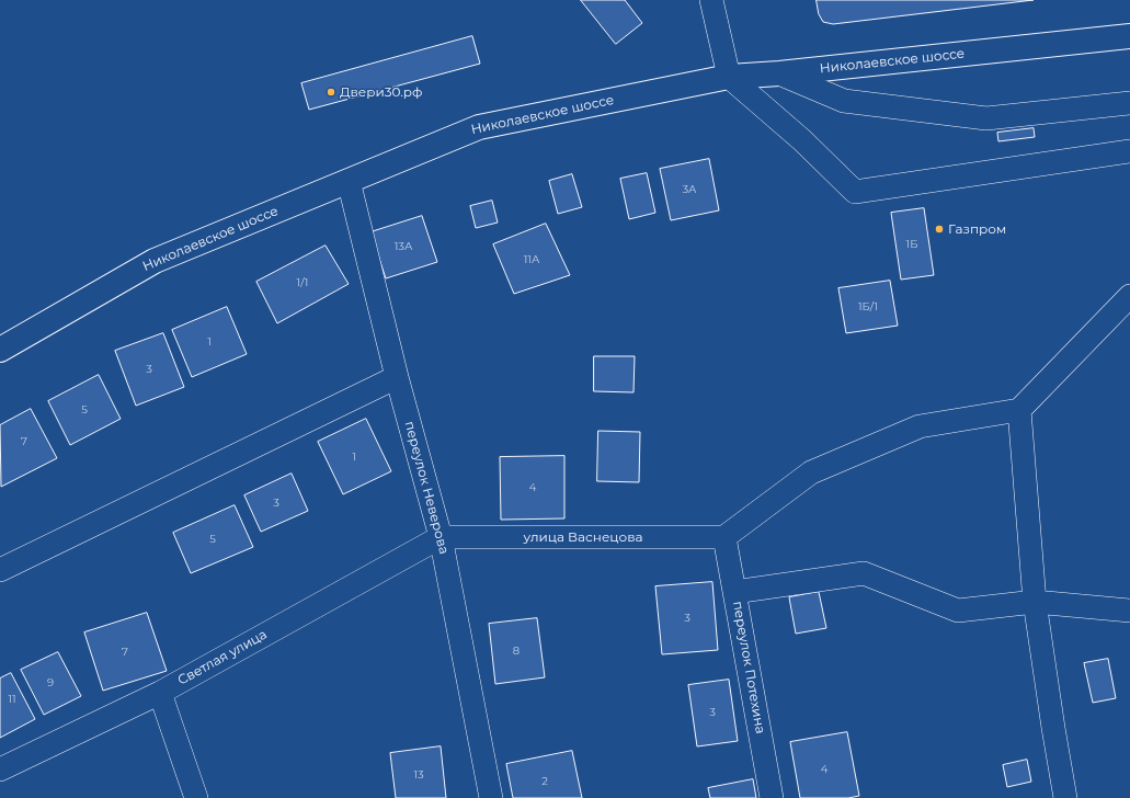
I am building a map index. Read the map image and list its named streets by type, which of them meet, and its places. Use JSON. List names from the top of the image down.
{
  "streets": {
    "main road": ["Николаевское шоссе"],
    "street": [
      "переулок Неверова",
      "улица Васнецова",
      "Светлая улица",
      "переулок Потехина"
    ]
  },
  "crossings": [
    ["Николаевское шоссе", "переулок Неверова"],
    ["переулок Неверова", "улица Васнецова"],
    ["переулок Неверова", "Светлая улица"],
    ["улица Васнецова", "Светлая улица"],
    ["улица Васнецова", "переулок Потехина"]
  ],
  "places": ["Двери30.рф", "Газпром"],
  "house_numbers": [
    "3А",
    "1Б",
    "13А",
    "11А",
    "1/1",
    "1Б/1",
    "1",
    "3",
    "5",
    "7",
    "1",
    "4",
    "3",
    "5",
    "3",
    "8",
    "7",
    "9",
    "11",
    "3",
    "4",
    "13",
    "2"
  ]
}
